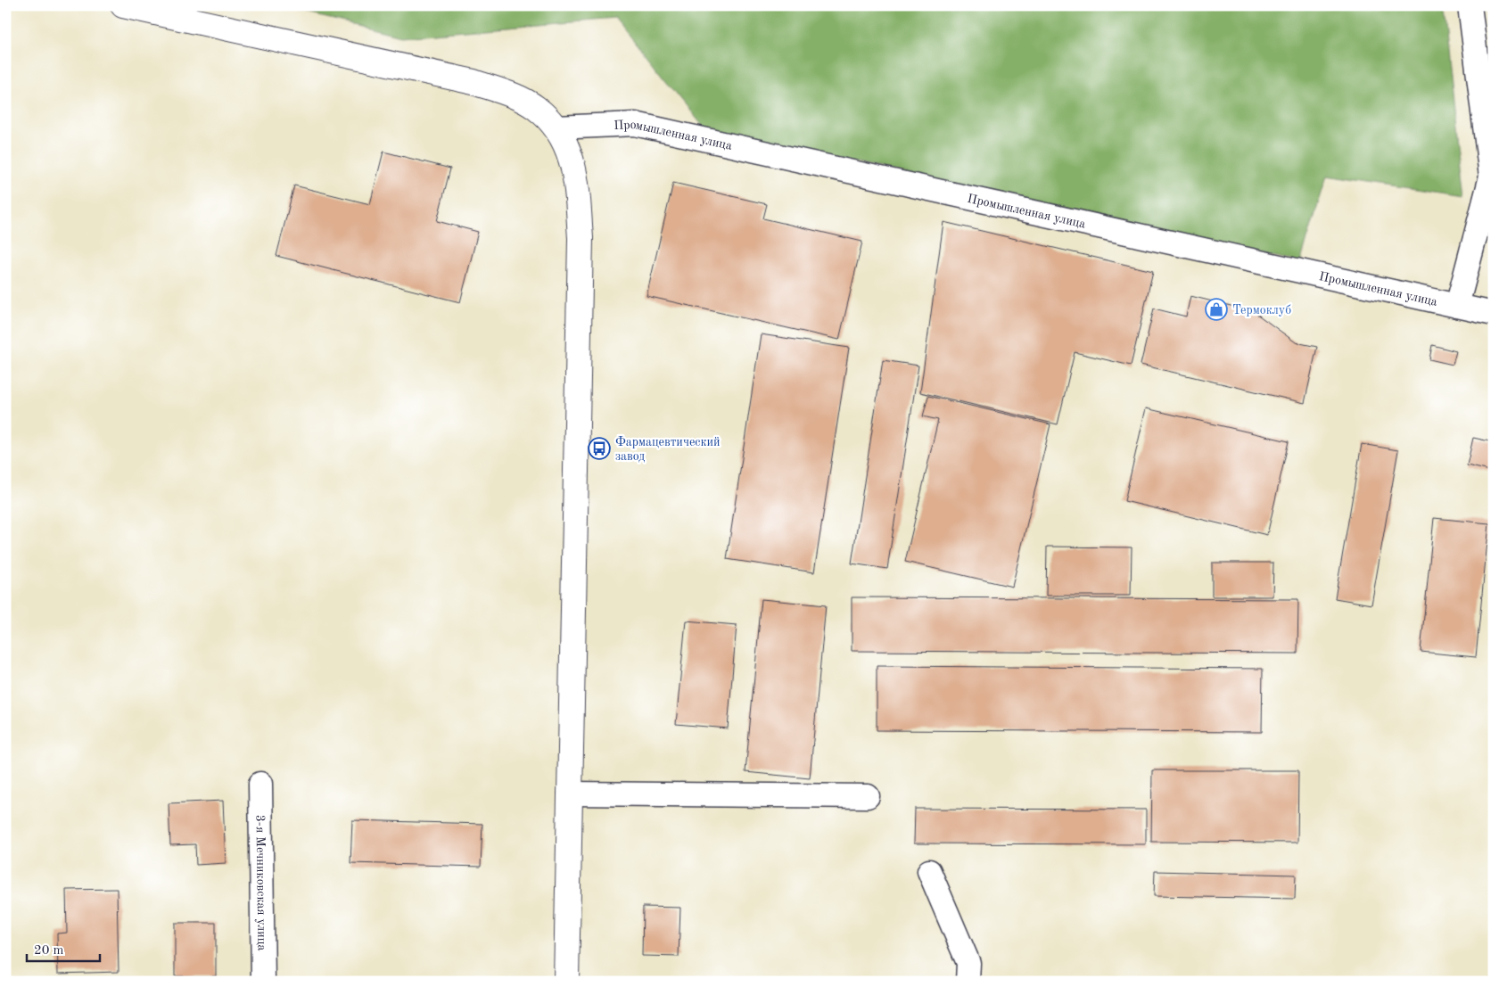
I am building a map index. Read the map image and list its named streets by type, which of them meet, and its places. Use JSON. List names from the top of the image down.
{
  "streets": {
    "street": ["Промышленная улица", "3-я Мечниковская улица"]
  },
  "places": {
    "shop": ["Термоклуб"],
    "bus stop": ["Фармацевтический завод"]
  },
  "scale_bar": "20 m"
}
